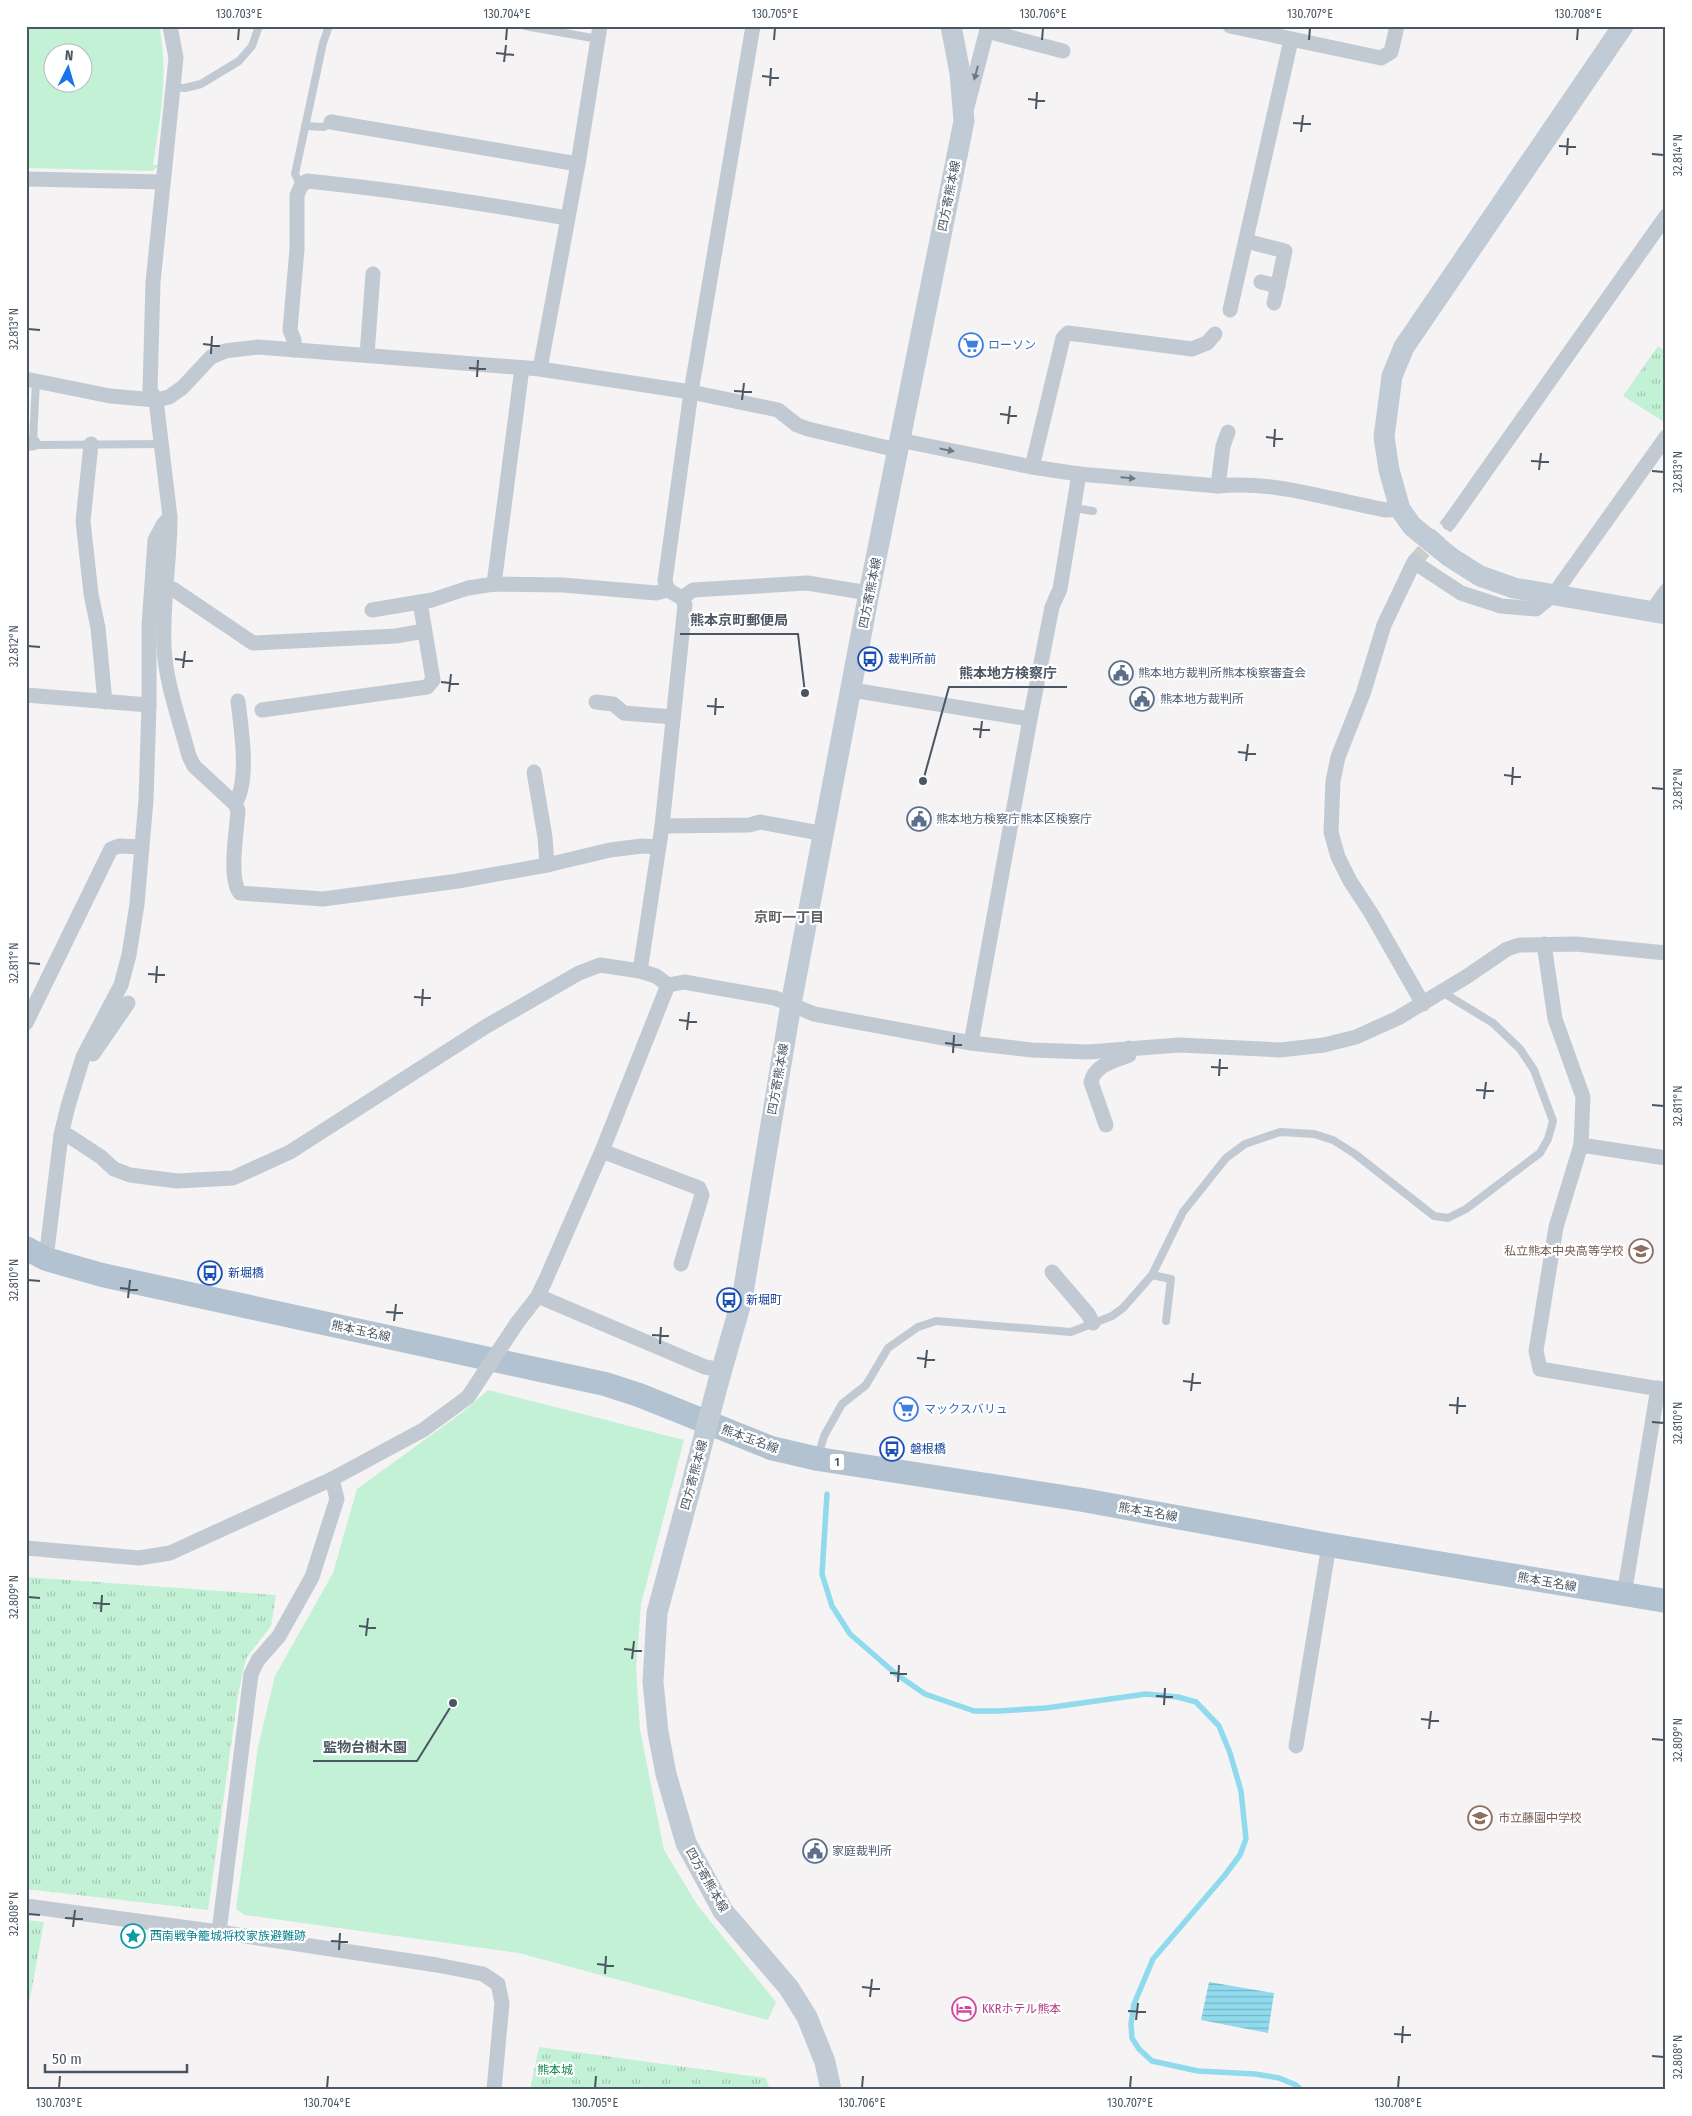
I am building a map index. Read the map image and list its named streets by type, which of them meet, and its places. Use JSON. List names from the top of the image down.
{
  "streets": {
    "main road": ["四方寄熊本線", "熊本玉名線", "1"]
  },
  "districts": ["京町一丁目"],
  "parks": ["熊本城"],
  "places": {
    "supermarket": ["ローソン", "マックスバリュ"],
    "bus stop": [
      "裁判所前",
      "新堀橋",
      "新堀町",
      "磐根橋"
    ],
    "public building": [
      "熊本地方裁判所熊本検察審査会",
      "熊本地方裁判所",
      "熊本地方検察庁熊本区検察庁",
      "家庭裁判所"
    ],
    "other": ["熊本京町郵便局", "熊本地方検察庁", "監物台樹木園"],
    "school or university": ["私立熊本中央高等学校", "市立藤園中学校"],
    "place": ["西南戦争籠城将校家族避難跡"],
    "hotel": ["KKRホテル熊本"]
  },
  "scale_bar": "50 m",
  "north": "top",
  "coordinates": [
    "130.703°E",
    "130.704°E",
    "130.705°E",
    "130.706°E",
    "130.707°E",
    "130.708°E",
    "32.814°N",
    "32.813°N",
    "32.812°N",
    "32.811°N",
    "32.810°N",
    "32.809°N",
    "32.808°N"
  ]
}
